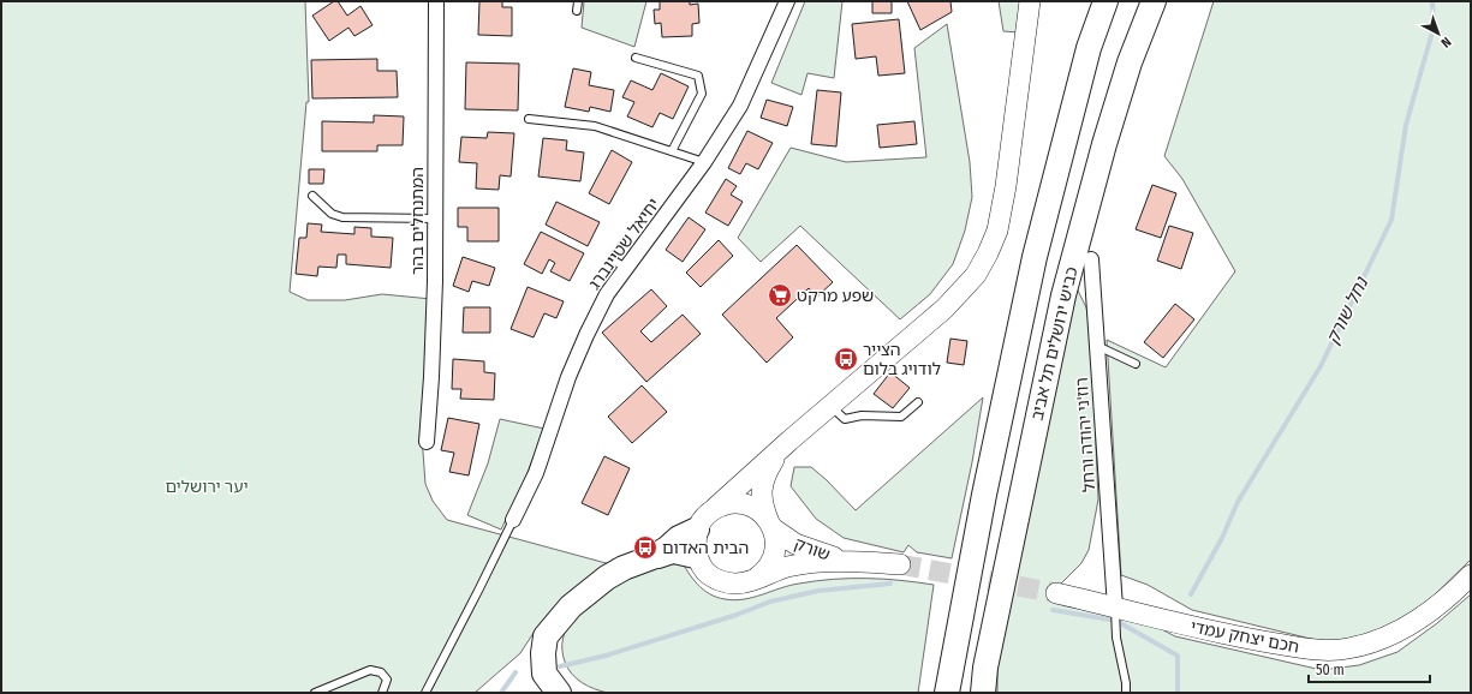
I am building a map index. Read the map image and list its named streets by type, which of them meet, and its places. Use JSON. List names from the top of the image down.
{
  "streets": {
    "highway": ["כביש ירושלים תל אביב"],
    "main road": ["שורק", "חכם יצחק עמדי"],
    "street": ["המתנחלים בהר", "יחיאל שטיינברג", "רוז'ני יהודה ורחל"]
  },
  "crossings": [
    ["רוז'ני יהודה ורחל", "חכם יצחק עמדי"]
  ],
  "water": ["נחל שורק"],
  "parks": ["יער ירושלים"],
  "places": {
    "supermarket": ["שפע מרקט"],
    "bus stop": ["הצייר לודויג בלום", "הבית האדום"]
  },
  "scale_bar": "50 m",
  "north": "bottom right"
}
